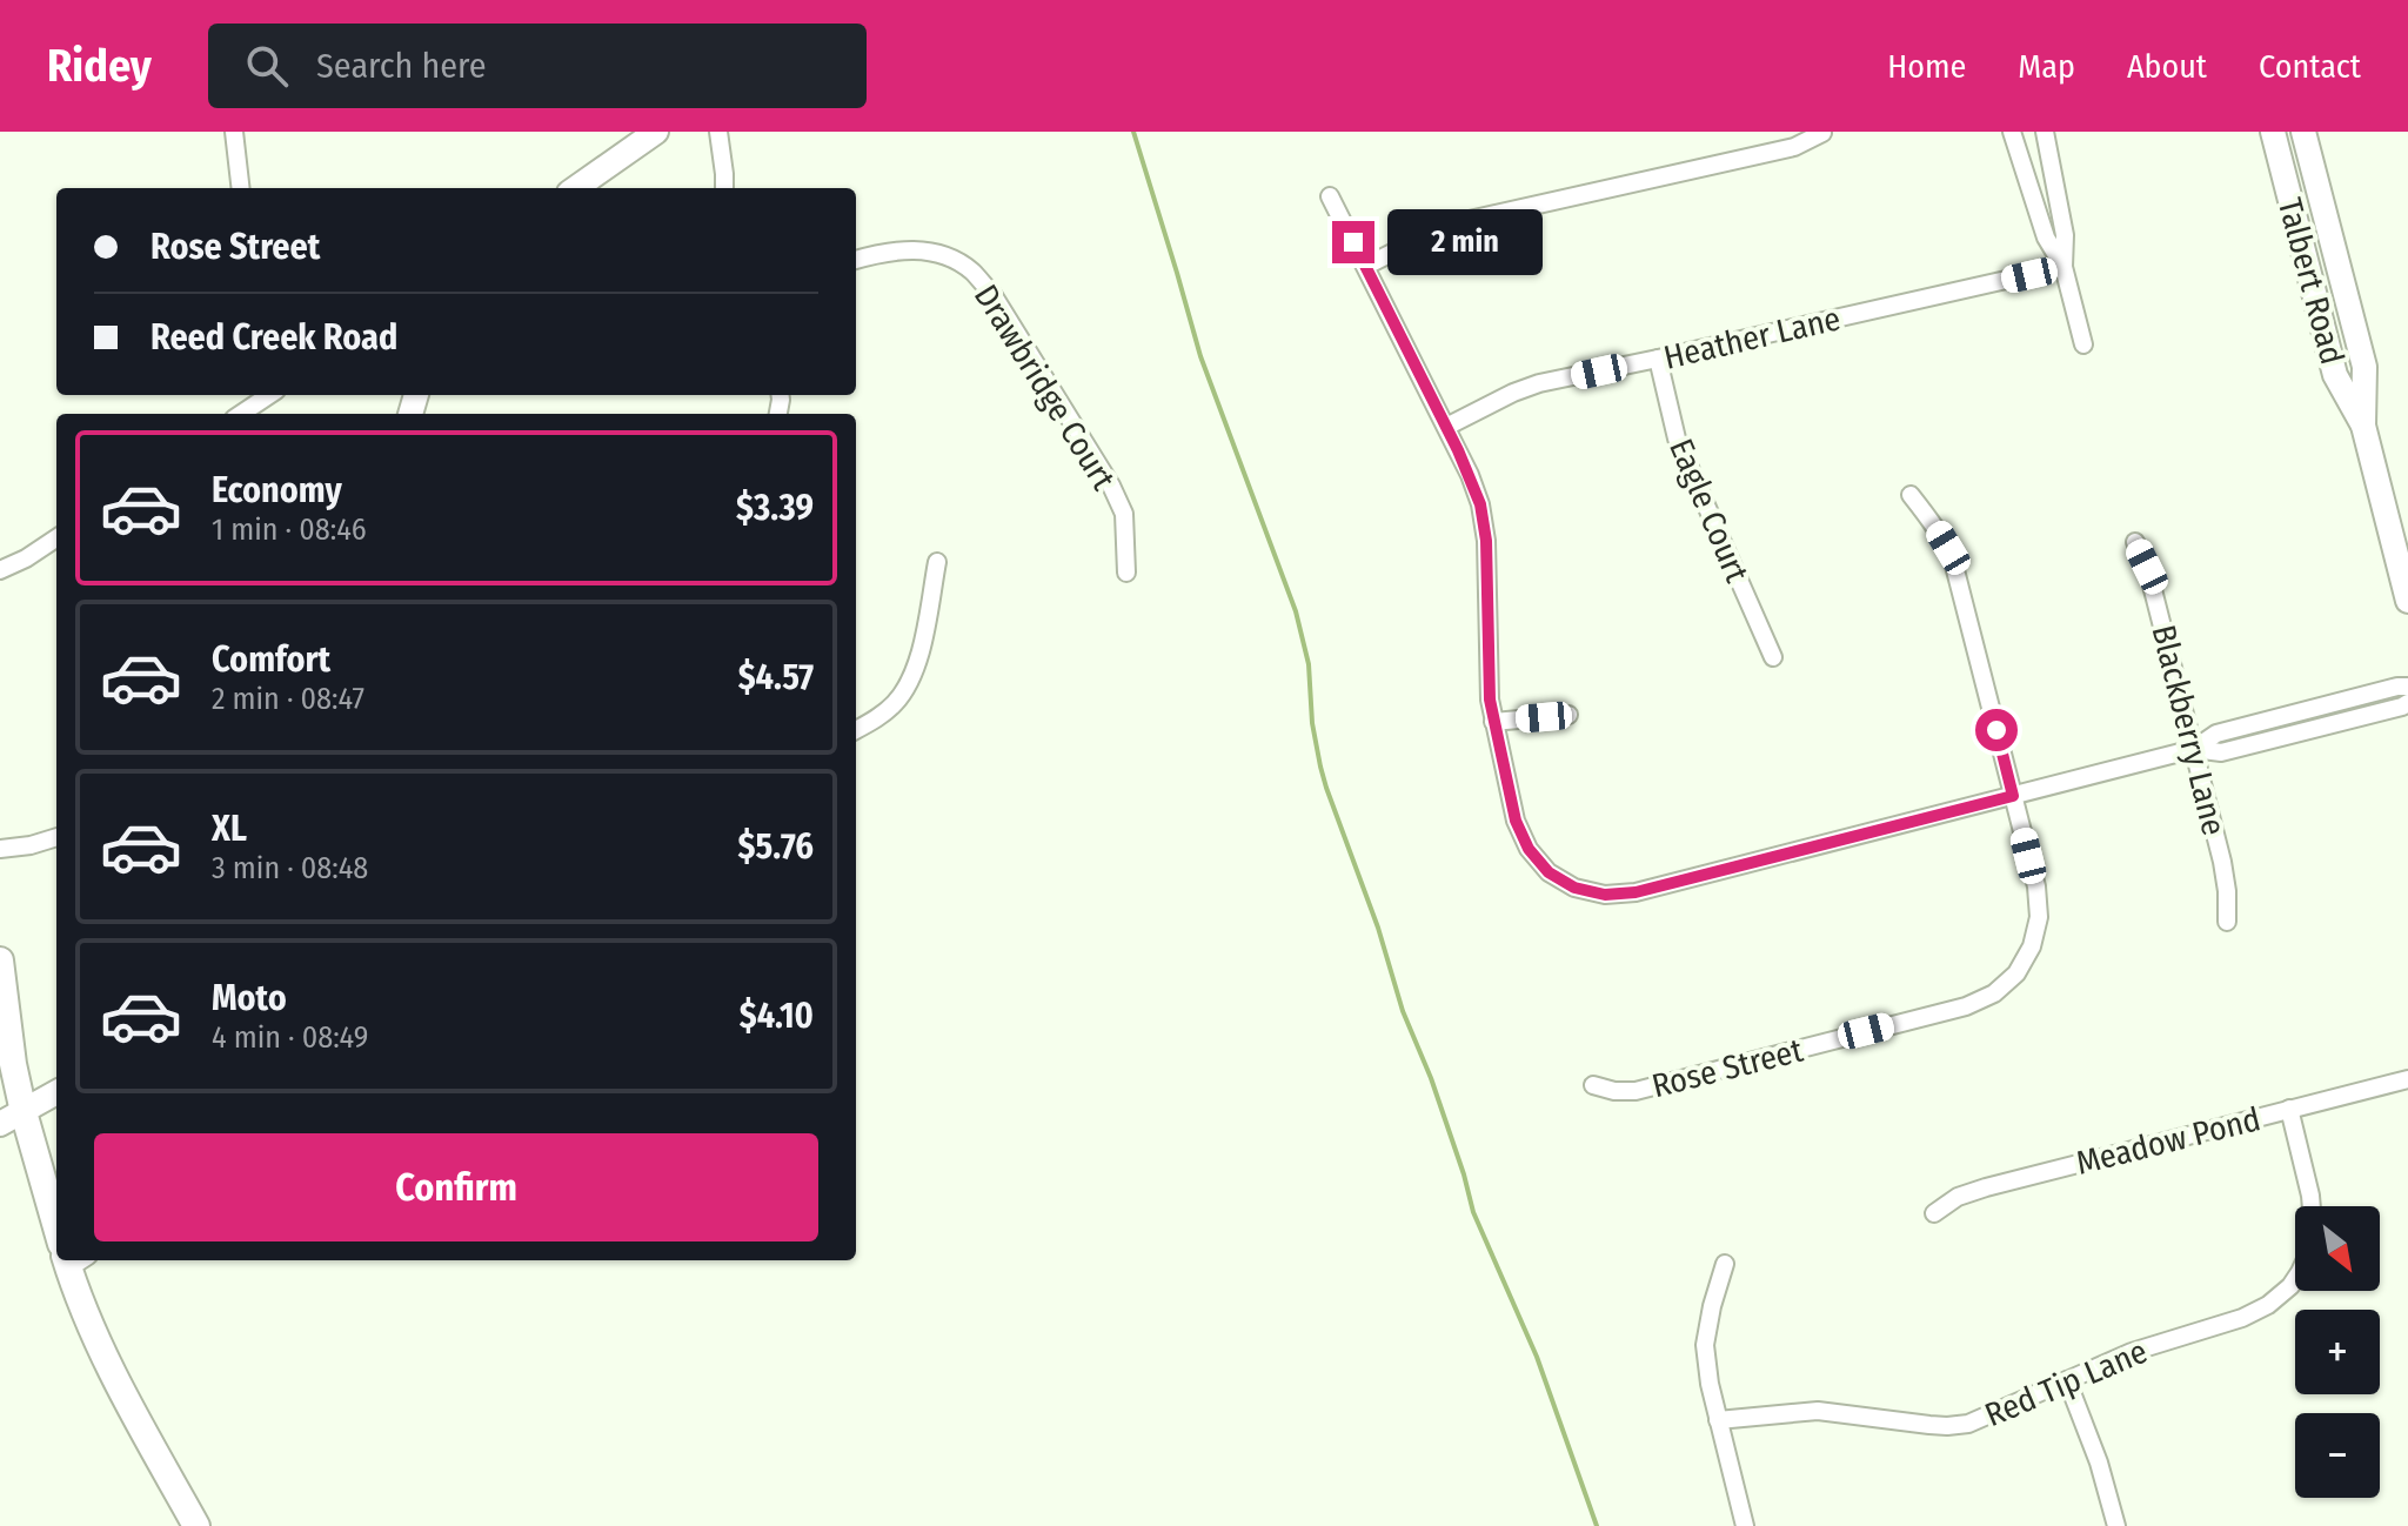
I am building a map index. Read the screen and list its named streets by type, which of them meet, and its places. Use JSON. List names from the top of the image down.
{
  "streets": {
    "street": [
      "Talbert Road",
      "Heather Lane",
      "Drawbridge Court",
      "Eagle Court",
      "Blackberry Lane",
      "Rose Street",
      "Meadow Pond",
      "Red Tip Lane"
    ]
  },
  "crossings": [
    ["Heather Lane", "Eagle Court"]
  ],
  "north": "bottom right",
  "page": {
    "header": "Ridey",
    "search": "Search here",
    "nav": [
      "Home",
      "Map",
      "About",
      "Contact"
    ],
    "banner": ["Rose Street", "Reed Creek Road"],
    "bubble": "2 min",
    "list": [
      {
        "name": "Economy",
        "note": "1 min · 08:46",
        "value": "$3.39"
      },
      {
        "name": "Comfort",
        "note": "2 min · 08:47",
        "value": "$4.57"
      },
      {
        "name": "XL",
        "note": "3 min · 08:48",
        "value": "$5.76"
      },
      {
        "name": "Moto",
        "note": "4 min · 08:49",
        "value": "$4.10"
      }
    ],
    "buttons": "Confirm",
    "map_buttons": ["+", "−"]
  }
}
